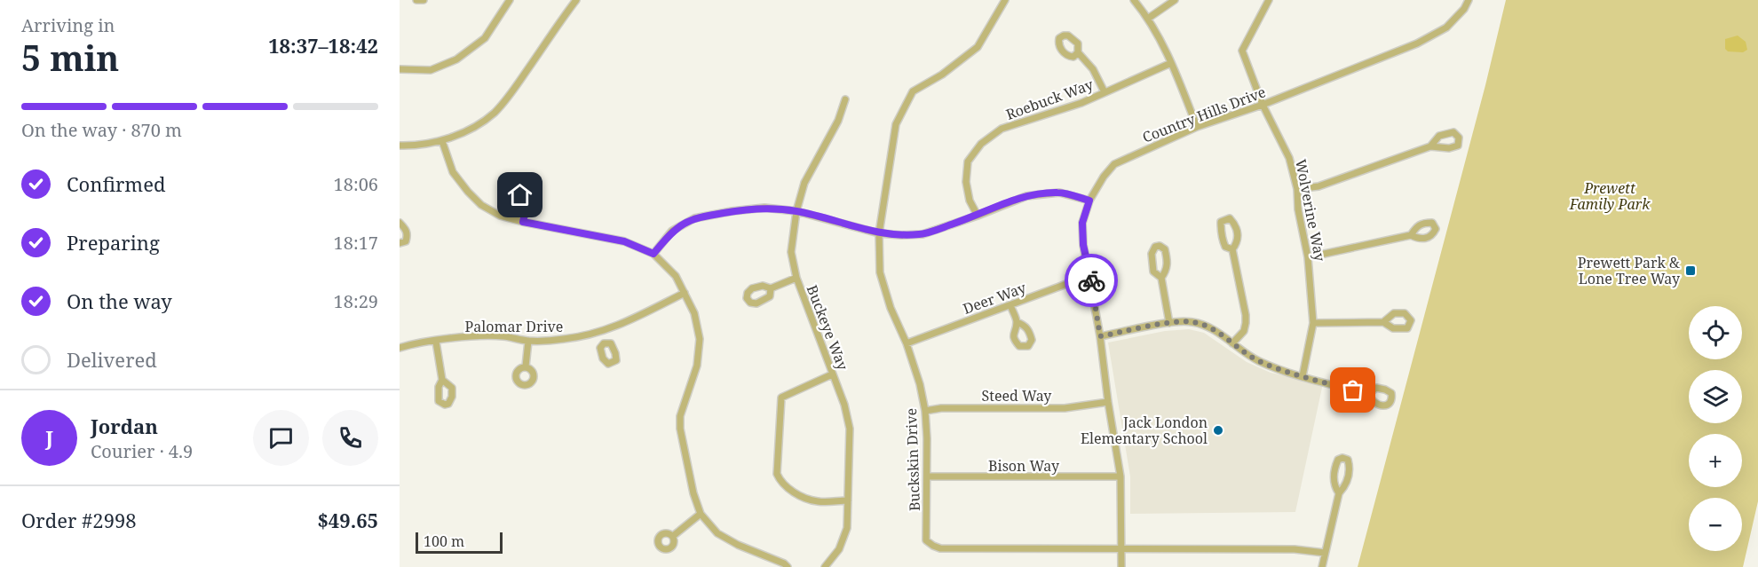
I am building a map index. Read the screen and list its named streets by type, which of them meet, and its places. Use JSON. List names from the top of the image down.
{
  "streets": {
    "street": [
      "Roebuck Way",
      "Country Hills Drive",
      "Wolverine Way",
      "Deer Way",
      "Palomar Drive",
      "Buckeye Way",
      "Steed Way",
      "Buckskin Drive",
      "Bison Way"
    ]
  },
  "crossings": [
    ["Country Hills Drive", "Wolverine Way"],
    ["Country Hills Drive", "Deer Way"],
    ["Country Hills Drive", "Steed Way"],
    ["Country Hills Drive", "Buckskin Drive"],
    ["Country Hills Drive", "Bison Way"],
    ["Deer Way", "Buckskin Drive"],
    ["Steed Way", "Buckskin Drive"],
    ["Buckskin Drive", "Bison Way"]
  ],
  "parks": ["Prewett Family Park"],
  "places": {
    "transit": ["Prewett Park & Lone Tree Way"],
    "other": ["Jack London Elementary School"]
  },
  "scale_bar": "100 m",
  "page": {
    "heading": ["5 min", "Arriving in", "18:37–18:42"],
    "panel": [
      "Jordan",
      "Courier · 4.9",
      "Order #2998",
      "$49.65"
    ],
    "bar": "On the way · 870 m",
    "list": [
      ["Confirmed", "18:06"],
      ["Preparing", "18:17"],
      ["On the way", "18:29"],
      "Delivered"
    ],
    "map_buttons": ["+", "−"],
    "round": "J",
    "scale": "100 m"
  }
}
